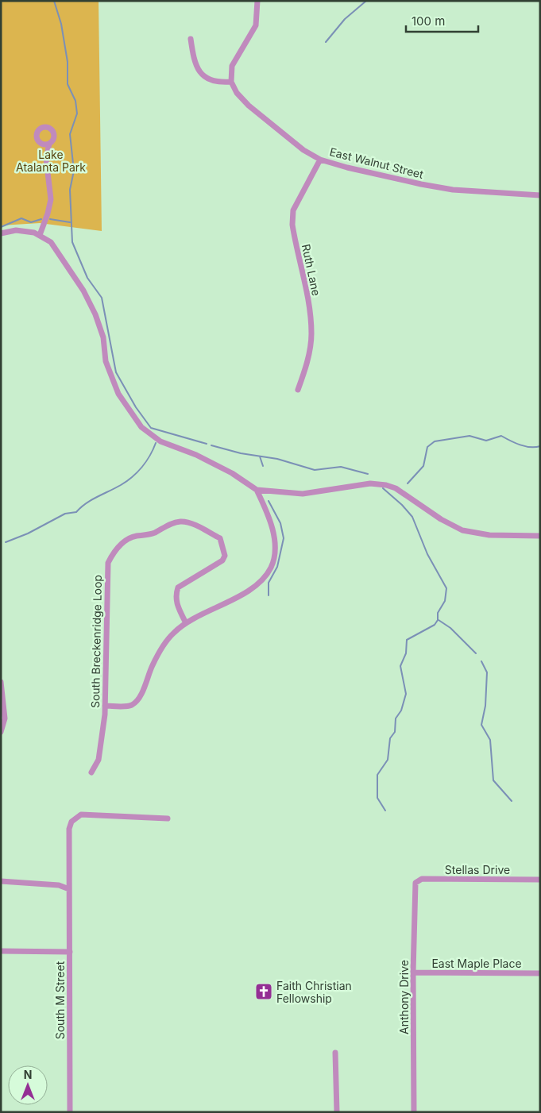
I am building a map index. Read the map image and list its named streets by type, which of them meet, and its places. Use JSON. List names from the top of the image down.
{
  "streets": {
    "street": [
      "East Walnut Street",
      "Ruth Lane",
      "South Breckenridge Loop",
      "Stellas Drive",
      "East Maple Place",
      "Anthony Drive",
      "South M Street"
    ]
  },
  "crossings": [
    ["East Walnut Street", "Ruth Lane"],
    ["Stellas Drive", "Anthony Drive"],
    ["East Maple Place", "Anthony Drive"]
  ],
  "parks": ["Lake Atalanta Park"],
  "places": {
    "church": ["Faith Christian Fellowship"]
  },
  "scale_bar": "100 m",
  "north": "top"
}
